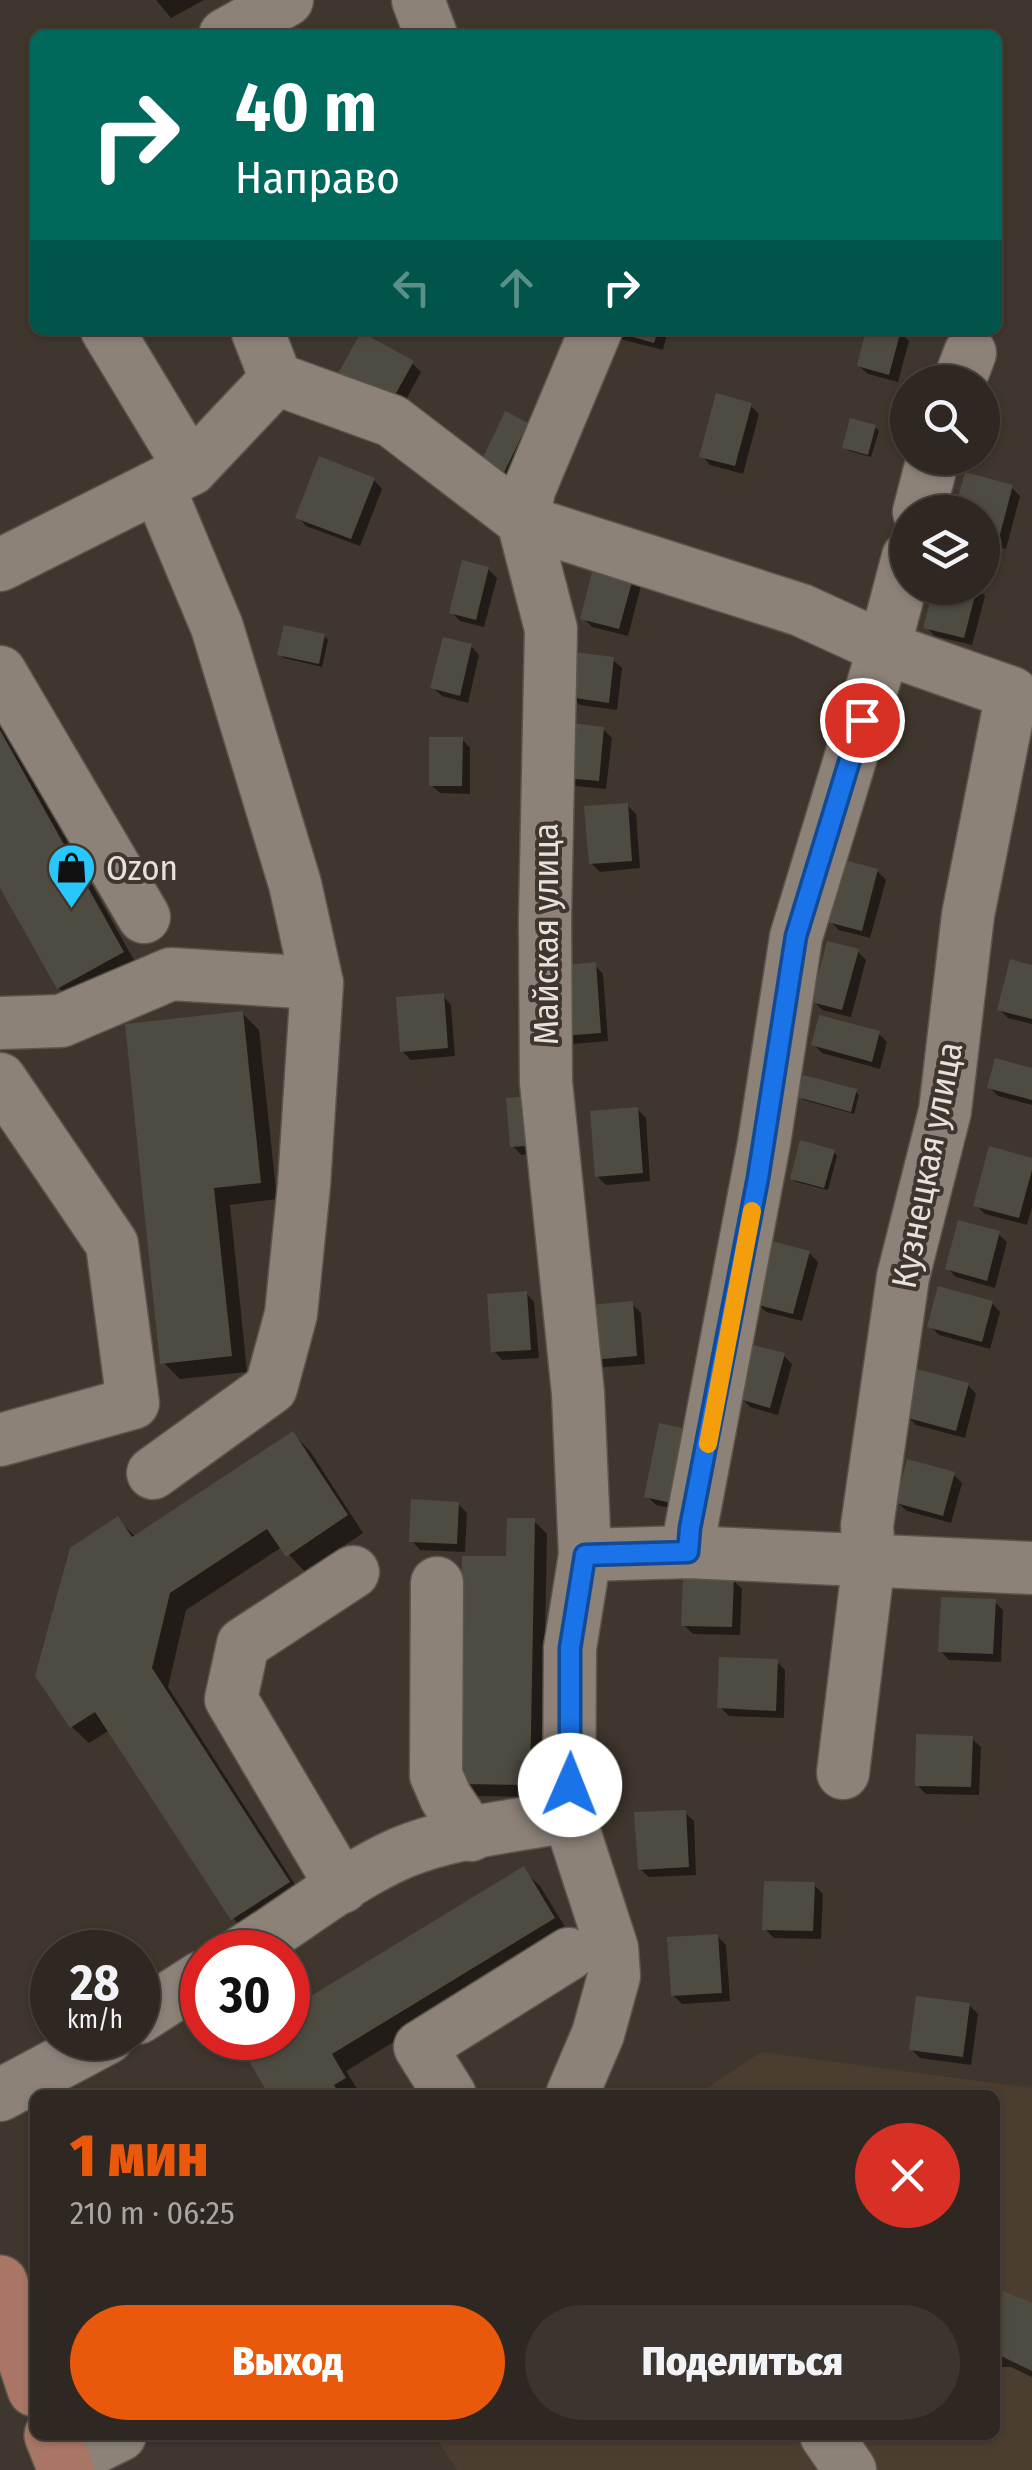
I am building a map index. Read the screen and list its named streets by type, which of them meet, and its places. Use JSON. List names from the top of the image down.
{
  "streets": {
    "street": ["Майская улица", "Кузнецкая улица"]
  },
  "places": {
    "shop": ["Ozon"]
  },
  "page": {
    "turn": ["40 m", "Направо"],
    "speed": "28 km/h",
    "limit": "30",
    "heading": ["1 мин", "210 m · 06:25"],
    "buttons": ["Выход", "Поделиться"]
  }
}
